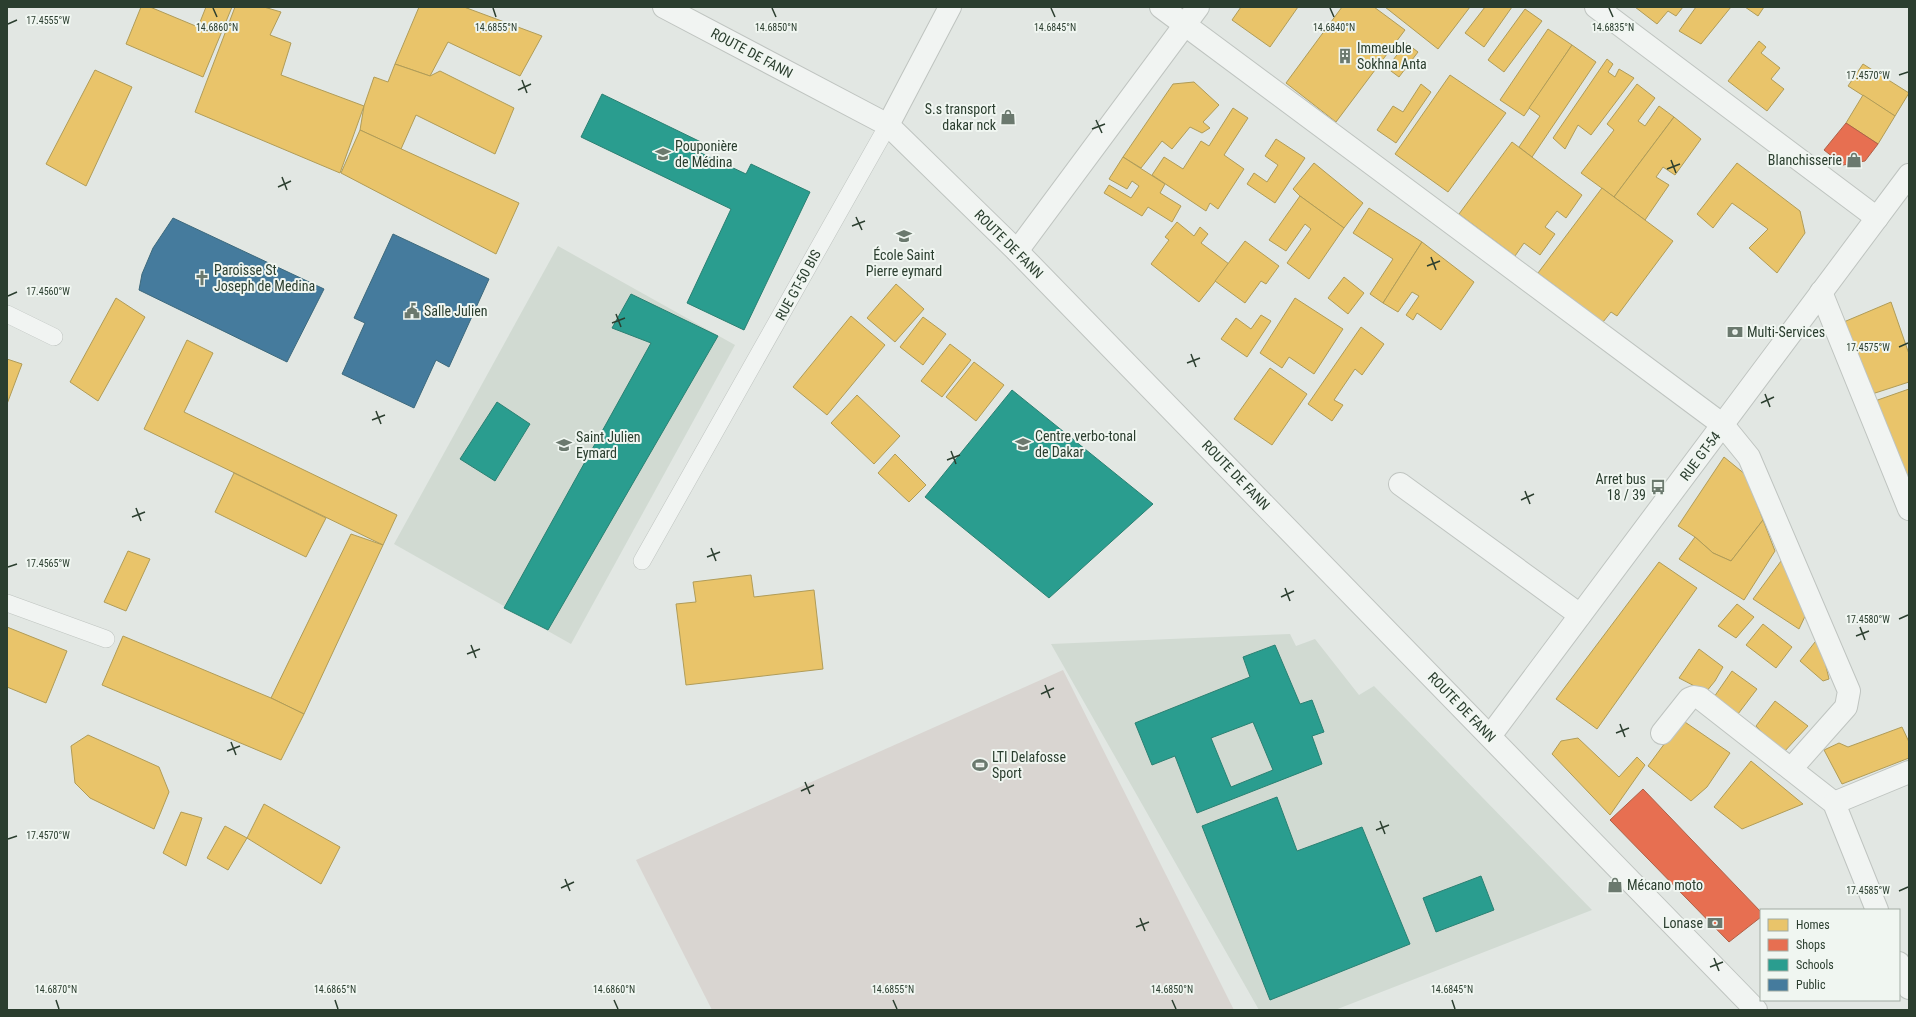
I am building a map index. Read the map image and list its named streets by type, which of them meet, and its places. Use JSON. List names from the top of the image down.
{
  "streets": {
    "street": ["ROUTE DE FANN", "RUE GT-50 BIS", "RUE GT-54"]
  },
  "crossings": [
    ["ROUTE DE FANN", "RUE GT-50 BIS"],
    ["ROUTE DE FANN", "RUE GT-54"]
  ],
  "places": {
    "building": ["Immeuble Sokhna Anta"],
    "shop": ["S.s transport dakar nck", "Blanchisserie", "Mécano moto"],
    "school or university": [
      "Pouponière de Médina",
      "École Saint Pierre eymard",
      "Centre verbo-tonal de Dakar",
      "Saint Julien Eymard"
    ],
    "church": ["Paroisse St Joseph de Medina"],
    "public building": ["Salle Julien"],
    "bank": ["Multi-Services", "Lonase"],
    "bus stop": ["Arret bus 18 / 39"],
    "sports": ["LTI Delafosse Sport"]
  },
  "legend": [
    "Homes",
    "Shops",
    "Schools",
    "Public"
  ],
  "coordinates": [
    "17.4555°W",
    "14.6850°N",
    "14.6835°N",
    "14.6860°N",
    "14.6855°N",
    "14.6845°N",
    "14.6840°N",
    "17.4570°W",
    "17.4560°W",
    "17.4575°W",
    "17.4565°W",
    "17.4580°W",
    "17.4585°W",
    "14.6870°N",
    "14.6865°N"
  ]
}
